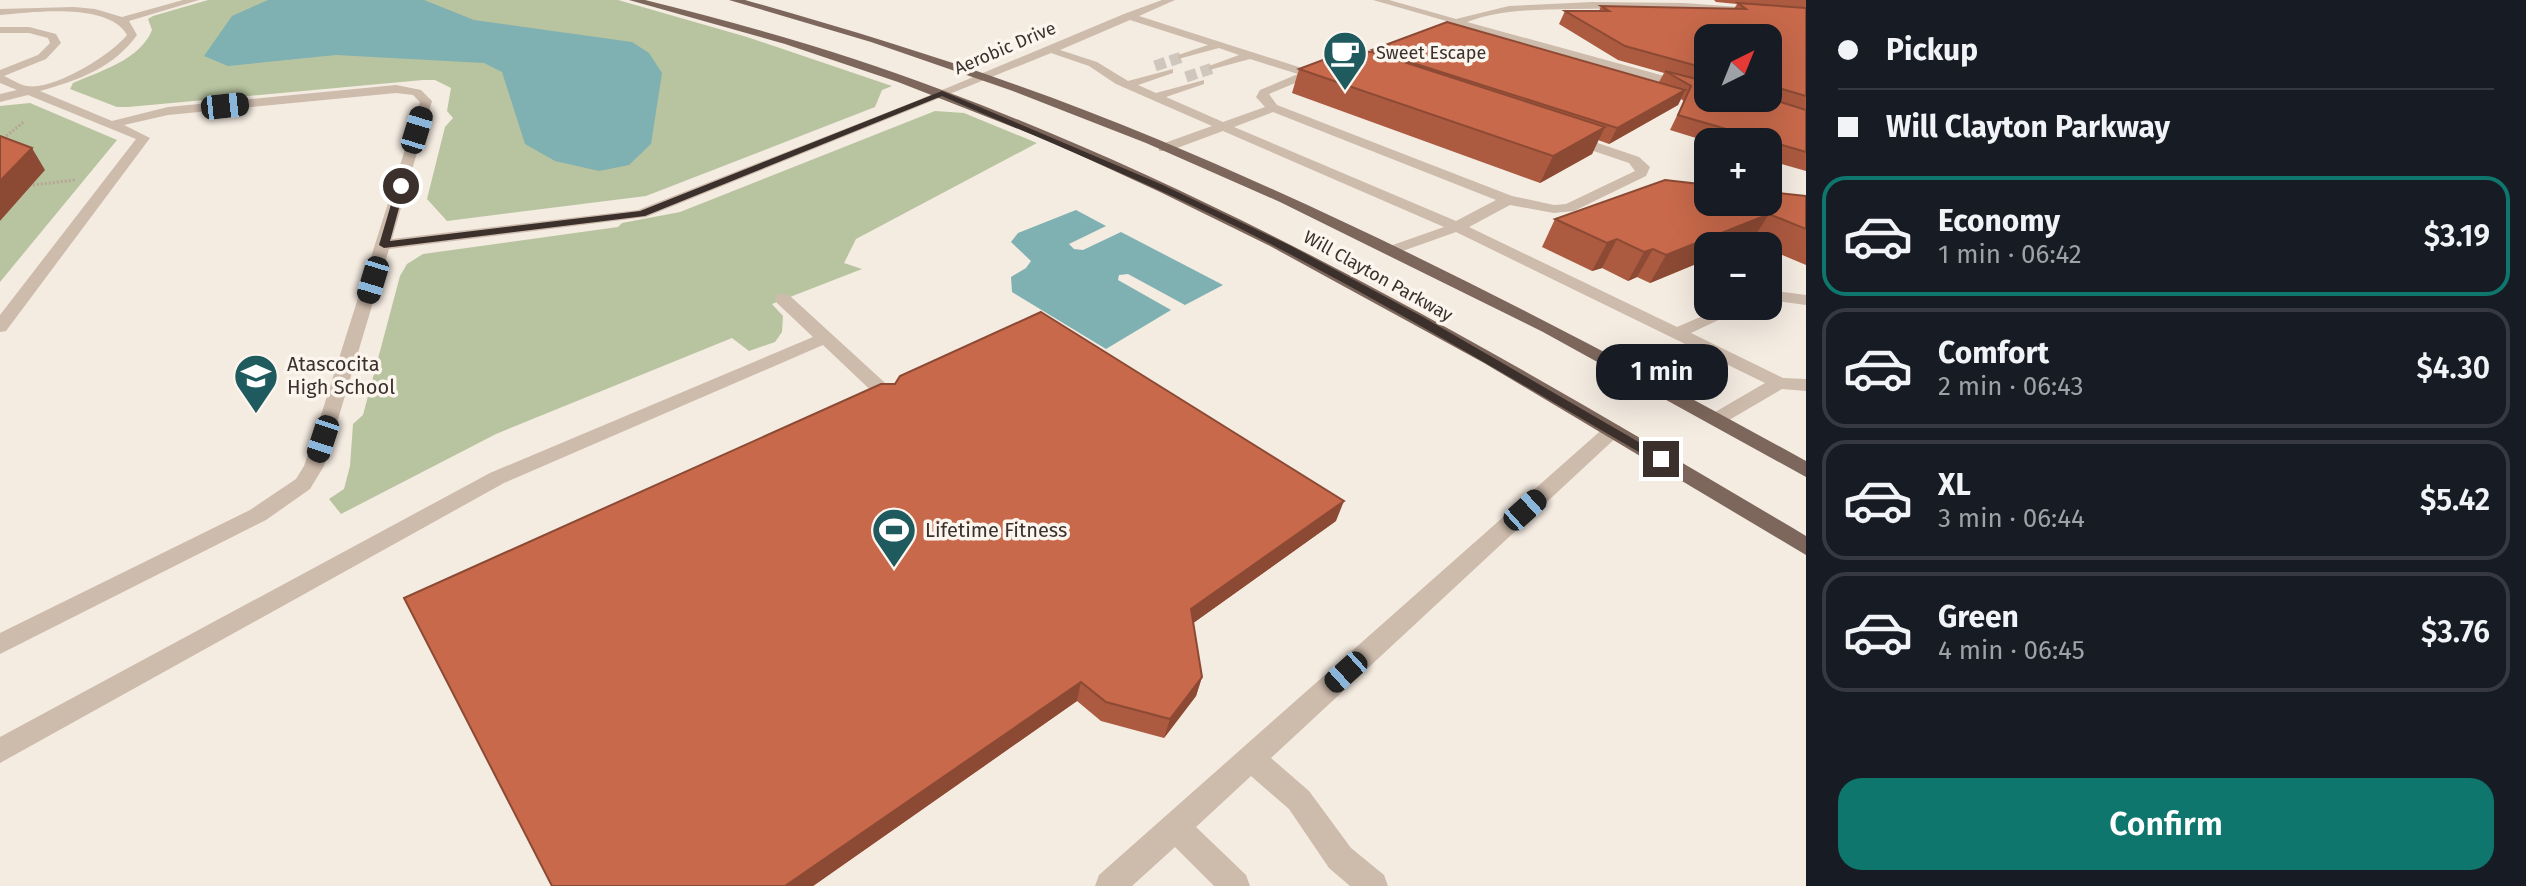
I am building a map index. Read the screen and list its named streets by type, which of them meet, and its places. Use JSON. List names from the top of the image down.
{
  "streets": {
    "main road": ["Will Clayton Parkway"],
    "street": ["Aerobic Drive"]
  },
  "crossings": [
    ["Aerobic Drive", "Will Clayton Parkway"]
  ],
  "places": {
    "cafe": ["Sweet Escape"],
    "school or university": ["Atascocita High School"],
    "sports": ["Lifetime Fitness"]
  },
  "north": "top right",
  "page": {
    "banner": ["Pickup", "Will Clayton Parkway"],
    "map_buttons": ["+", "−"],
    "list": [
      {
        "name": "Economy",
        "note": "1 min · 06:42",
        "value": "$3.19"
      },
      {
        "name": "Comfort",
        "note": "2 min · 06:43",
        "value": "$4.30"
      },
      {
        "name": "XL",
        "note": "3 min · 06:44",
        "value": "$5.42"
      },
      {
        "name": "Green",
        "note": "4 min · 06:45",
        "value": "$3.76"
      }
    ],
    "bubble": "1 min",
    "buttons": "Confirm"
  }
}
